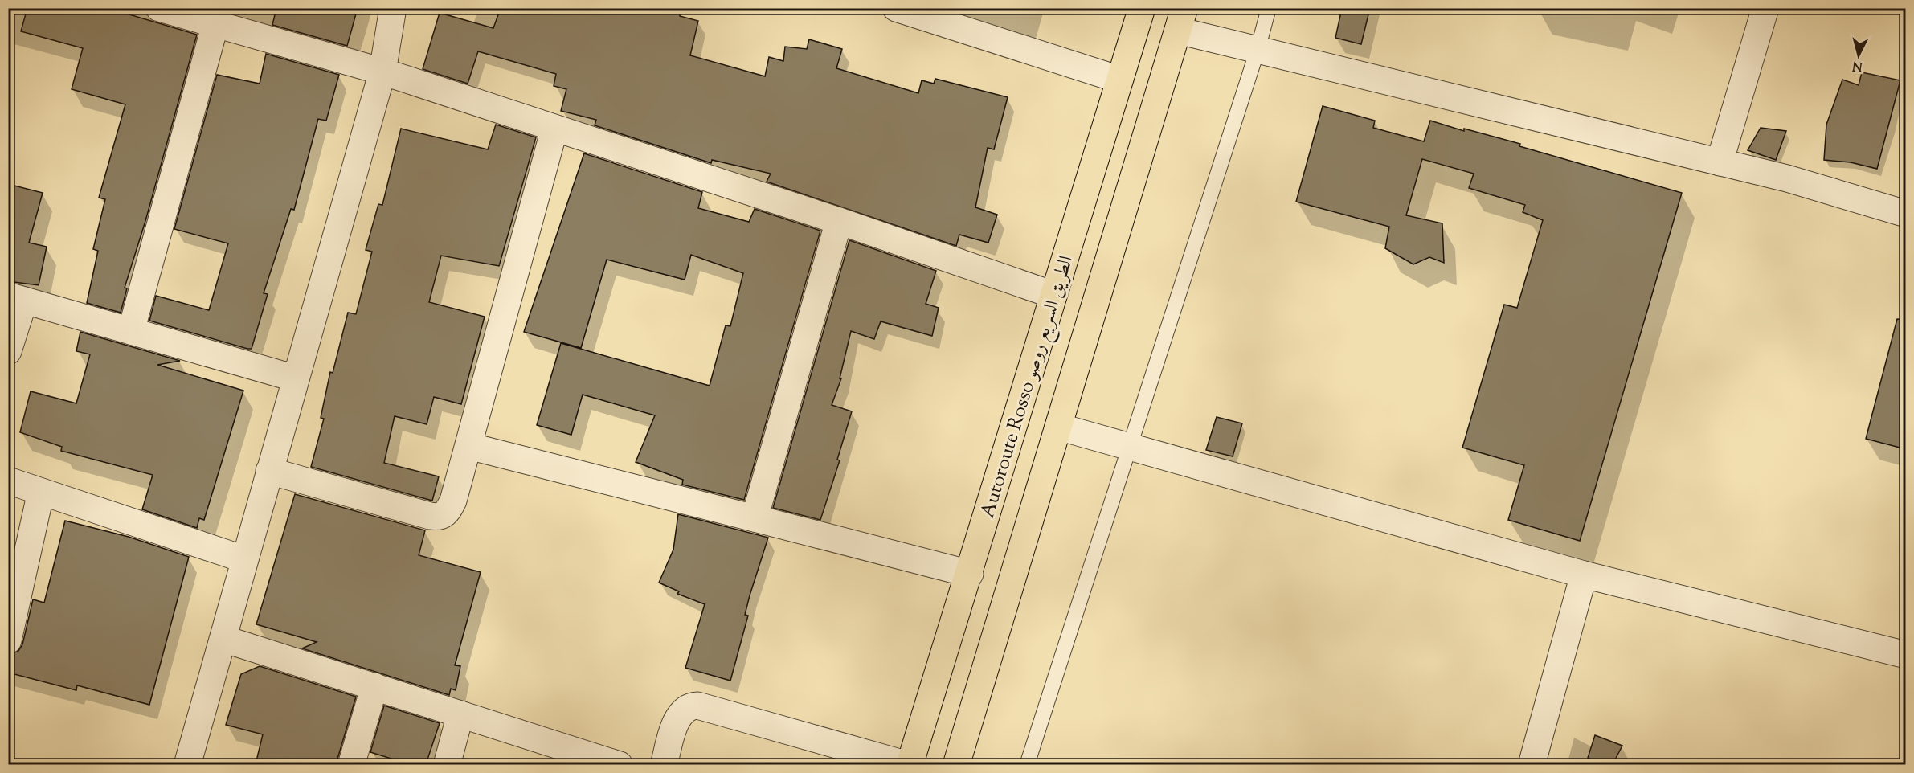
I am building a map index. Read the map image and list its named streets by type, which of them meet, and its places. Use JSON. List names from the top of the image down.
{
  "streets": {
    "highway": ["Autoroute Rosso الطريق السريع روصو"]
  },
  "north": "bottom"
}
